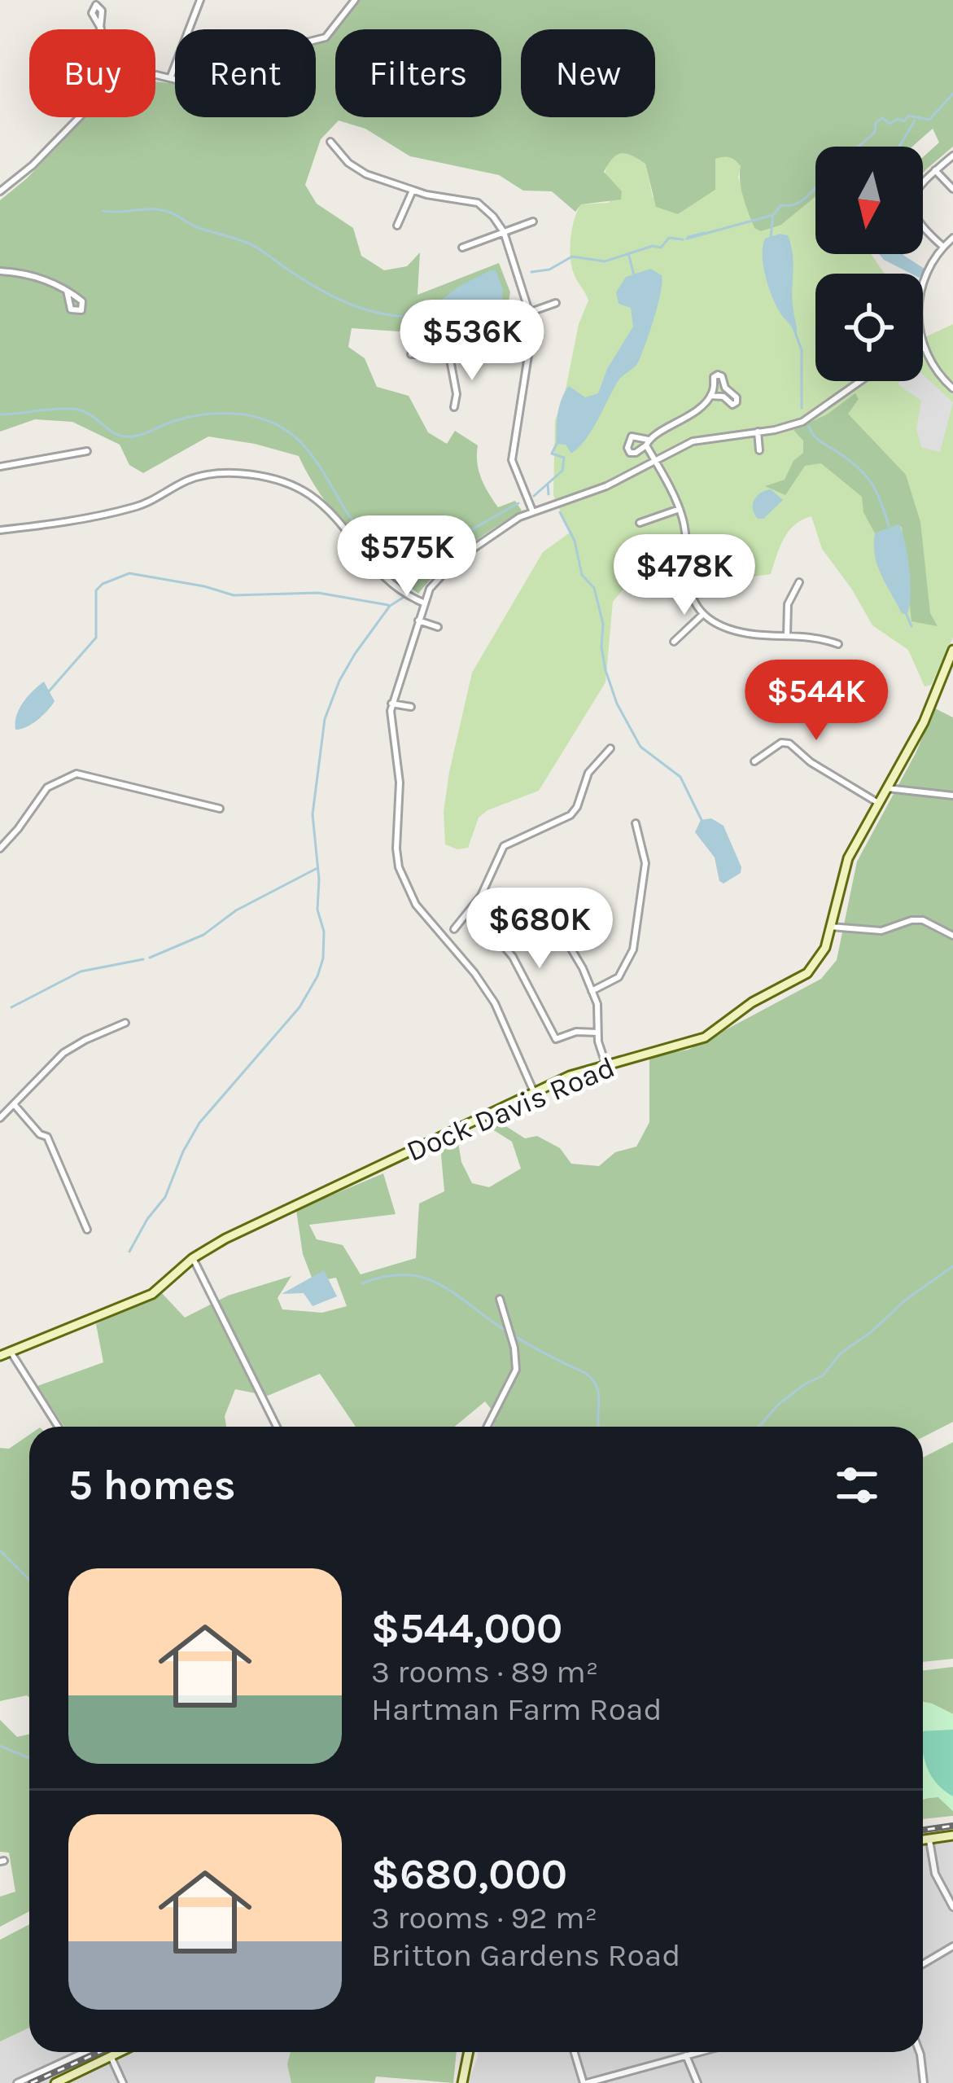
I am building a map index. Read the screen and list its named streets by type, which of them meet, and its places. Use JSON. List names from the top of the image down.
{
  "streets": {
    "street": ["Dock Davis Road"]
  },
  "north": "bottom",
  "page": {
    "chip": [
      "Buy",
      "Rent",
      "Filters",
      "New"
    ],
    "price": [
      "$536K",
      "$575K",
      "$478K",
      "$544K",
      "$680K"
    ],
    "heading": "5 homes",
    "list": [
      {
        "name": "$544,000",
        "note": "3 rooms · 89 m² · Hartman Farm Road"
      },
      {
        "name": "$680,000",
        "note": "3 rooms · 92 m² · Britton Gardens Road"
      }
    ]
  }
}
